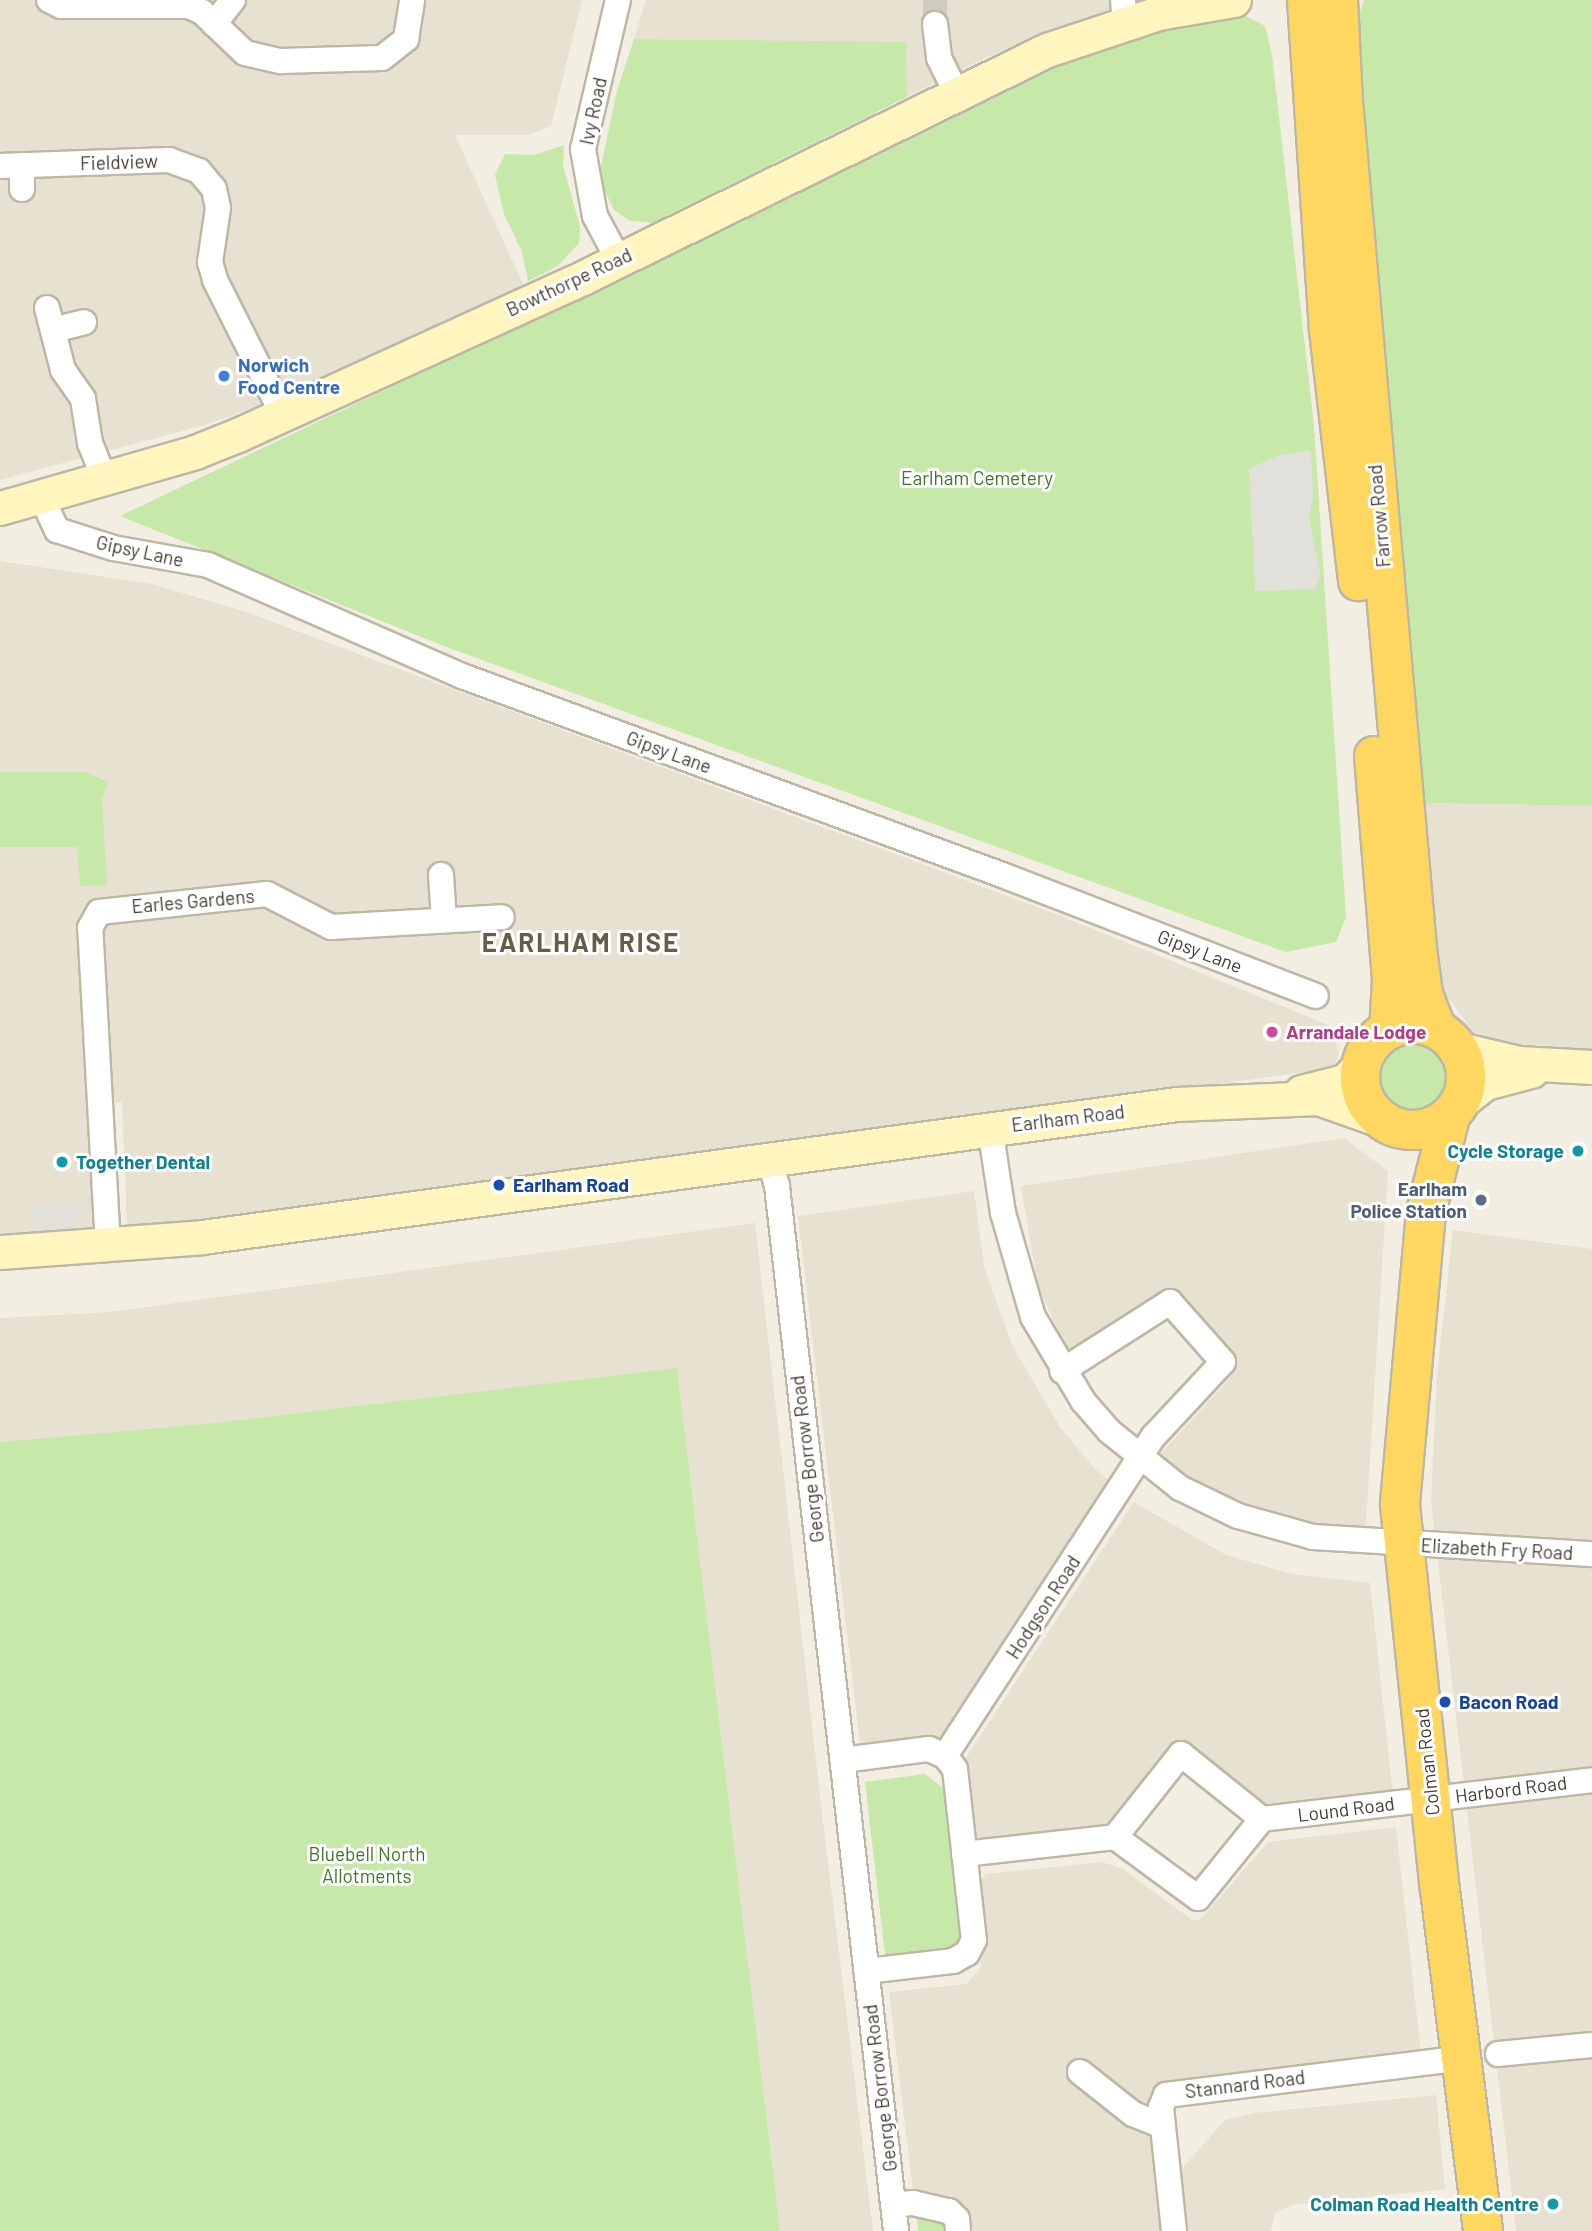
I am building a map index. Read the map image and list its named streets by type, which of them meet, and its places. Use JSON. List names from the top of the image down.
{
  "streets": {
    "highway": ["Farrow Road", "Colman Road"],
    "main road": ["Bowthorpe Road", "Earlham Road"],
    "street": [
      "Ivy Road",
      "Fieldview",
      "Gipsy Lane",
      "Earles Gardens",
      "George Borrow Road",
      "Elizabeth Fry Road",
      "Hodgson Road",
      "Harbord Road",
      "Lound Road",
      "Stannard Road"
    ]
  },
  "crossings": [
    ["Ivy Road", "Bowthorpe Road"],
    ["Fieldview", "Bowthorpe Road"],
    ["Bowthorpe Road", "Gipsy Lane"],
    ["Farrow Road", "Earlham Road"],
    ["Farrow Road", "Colman Road"],
    ["Earles Gardens", "Earlham Road"],
    ["Earlham Road", "George Borrow Road"],
    ["Earlham Road", "Elizabeth Fry Road"],
    ["Earlham Road", "Colman Road"],
    ["Elizabeth Fry Road", "Hodgson Road"],
    ["Elizabeth Fry Road", "Colman Road"],
    ["Colman Road", "Harbord Road"],
    ["Colman Road", "Lound Road"],
    ["Colman Road", "Stannard Road"],
    ["Harbord Road", "Lound Road"]
  ],
  "districts": ["EARLHAM RISE"],
  "parks": ["Earlham Cemetery", "Bluebell North Allotments"],
  "places": [
    "Norwich Food Centre",
    "Arrandale Lodge",
    "Cycle Storage",
    "Together Dental",
    "Earlham Road",
    "Earlham Police Station",
    "Bacon Road",
    "Colman Road Health Centre"
  ]
}
